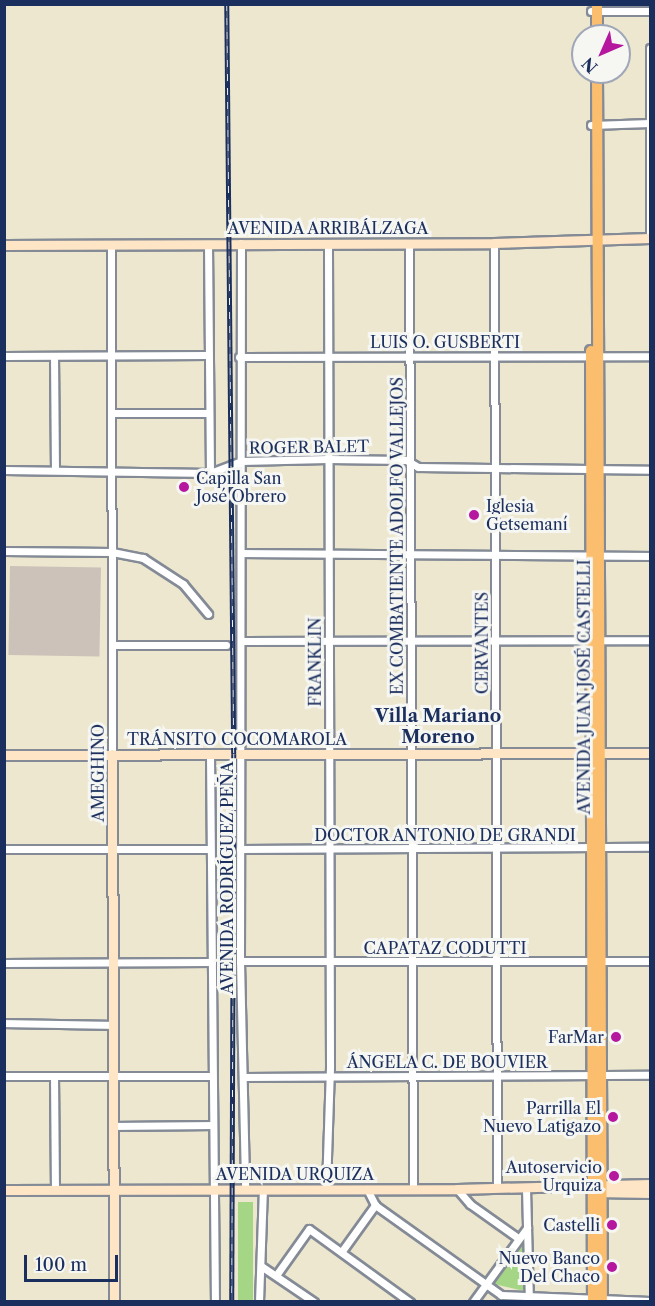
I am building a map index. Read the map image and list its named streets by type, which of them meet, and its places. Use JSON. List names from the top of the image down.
{
  "streets": {
    "main road": ["AVENIDA JUAN JOSÉ CASTELLI"],
    "street": [
      "AVENIDA ARRIBÁLZAGA",
      "LUIS O. GUSBERTI",
      "ROGER BALET",
      "EX COMBATIENTE ADOLFO VALLEJOS",
      "CERVANTES",
      "FRANKLIN",
      "TRÁNSITO COCOMAROLA",
      "AMEGHINO",
      "DOCTOR ANTONIO DE GRANDI",
      "AVENIDA RODRÍGUEZ PEÑA",
      "CAPATAZ CODUTTI",
      "ÁNGELA C. DE BOUVIER",
      "AVENIDA URQUIZA"
    ]
  },
  "crossings": [
    ["AVENIDA ARRIBÁLZAGA", "EX COMBATIENTE ADOLFO VALLEJOS"],
    ["AVENIDA ARRIBÁLZAGA", "CERVANTES"],
    ["AVENIDA ARRIBÁLZAGA", "FRANKLIN"],
    ["AVENIDA ARRIBÁLZAGA", "AVENIDA JUAN JOSÉ CASTELLI"],
    ["AVENIDA ARRIBÁLZAGA", "AMEGHINO"],
    ["AVENIDA ARRIBÁLZAGA", "AVENIDA RODRÍGUEZ PEÑA"],
    ["LUIS O. GUSBERTI", "EX COMBATIENTE ADOLFO VALLEJOS"],
    ["LUIS O. GUSBERTI", "CERVANTES"],
    ["LUIS O. GUSBERTI", "FRANKLIN"],
    ["LUIS O. GUSBERTI", "AVENIDA JUAN JOSÉ CASTELLI"],
    ["LUIS O. GUSBERTI", "AVENIDA RODRÍGUEZ PEÑA"],
    ["ROGER BALET", "EX COMBATIENTE ADOLFO VALLEJOS"],
    ["ROGER BALET", "CERVANTES"],
    ["ROGER BALET", "FRANKLIN"],
    ["ROGER BALET", "AVENIDA JUAN JOSÉ CASTELLI"],
    ["ROGER BALET", "AMEGHINO"],
    ["ROGER BALET", "AVENIDA RODRÍGUEZ PEÑA"],
    ["EX COMBATIENTE ADOLFO VALLEJOS", "TRÁNSITO COCOMAROLA"],
    ["EX COMBATIENTE ADOLFO VALLEJOS", "DOCTOR ANTONIO DE GRANDI"],
    ["EX COMBATIENTE ADOLFO VALLEJOS", "CAPATAZ CODUTTI"],
    ["EX COMBATIENTE ADOLFO VALLEJOS", "ÁNGELA C. DE BOUVIER"],
    ["EX COMBATIENTE ADOLFO VALLEJOS", "AVENIDA URQUIZA"],
    ["CERVANTES", "TRÁNSITO COCOMAROLA"],
    ["CERVANTES", "DOCTOR ANTONIO DE GRANDI"],
    ["CERVANTES", "CAPATAZ CODUTTI"],
    ["CERVANTES", "ÁNGELA C. DE BOUVIER"],
    ["CERVANTES", "AVENIDA URQUIZA"],
    ["FRANKLIN", "TRÁNSITO COCOMAROLA"],
    ["FRANKLIN", "DOCTOR ANTONIO DE GRANDI"],
    ["FRANKLIN", "CAPATAZ CODUTTI"],
    ["FRANKLIN", "ÁNGELA C. DE BOUVIER"],
    ["FRANKLIN", "AVENIDA URQUIZA"],
    ["AVENIDA JUAN JOSÉ CASTELLI", "TRÁNSITO COCOMAROLA"],
    ["AVENIDA JUAN JOSÉ CASTELLI", "DOCTOR ANTONIO DE GRANDI"],
    ["AVENIDA JUAN JOSÉ CASTELLI", "CAPATAZ CODUTTI"],
    ["AVENIDA JUAN JOSÉ CASTELLI", "ÁNGELA C. DE BOUVIER"],
    ["AVENIDA JUAN JOSÉ CASTELLI", "AVENIDA URQUIZA"],
    ["TRÁNSITO COCOMAROLA", "AMEGHINO"],
    ["TRÁNSITO COCOMAROLA", "AVENIDA RODRÍGUEZ PEÑA"],
    ["AMEGHINO", "AVENIDA URQUIZA"],
    ["DOCTOR ANTONIO DE GRANDI", "AVENIDA RODRÍGUEZ PEÑA"],
    ["AVENIDA RODRÍGUEZ PEÑA", "CAPATAZ CODUTTI"],
    ["AVENIDA RODRÍGUEZ PEÑA", "ÁNGELA C. DE BOUVIER"],
    ["AVENIDA RODRÍGUEZ PEÑA", "AVENIDA URQUIZA"]
  ],
  "districts": ["Villa Mariano Moreno"],
  "places": [
    "Capilla San José Obrero",
    "Iglesia Getsemaní",
    "FarMar",
    "Parrilla El Nuevo Latigazo",
    "Autoservicio Urquiza",
    "Castelli",
    "Nuevo Banco Del Chaco"
  ],
  "scale_bar": "100 m",
  "north": "bottom left"
}
